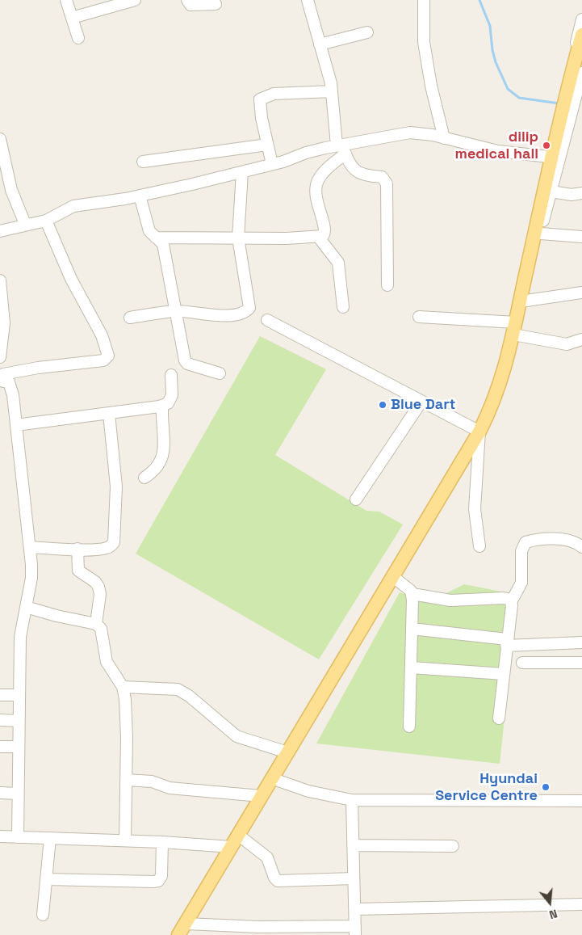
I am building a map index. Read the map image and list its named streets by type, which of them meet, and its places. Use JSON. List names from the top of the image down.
{
  "places": ["dilip medical hall", "Blue Dart", "Hyundai Service Centre"],
  "north": "bottom"
}
